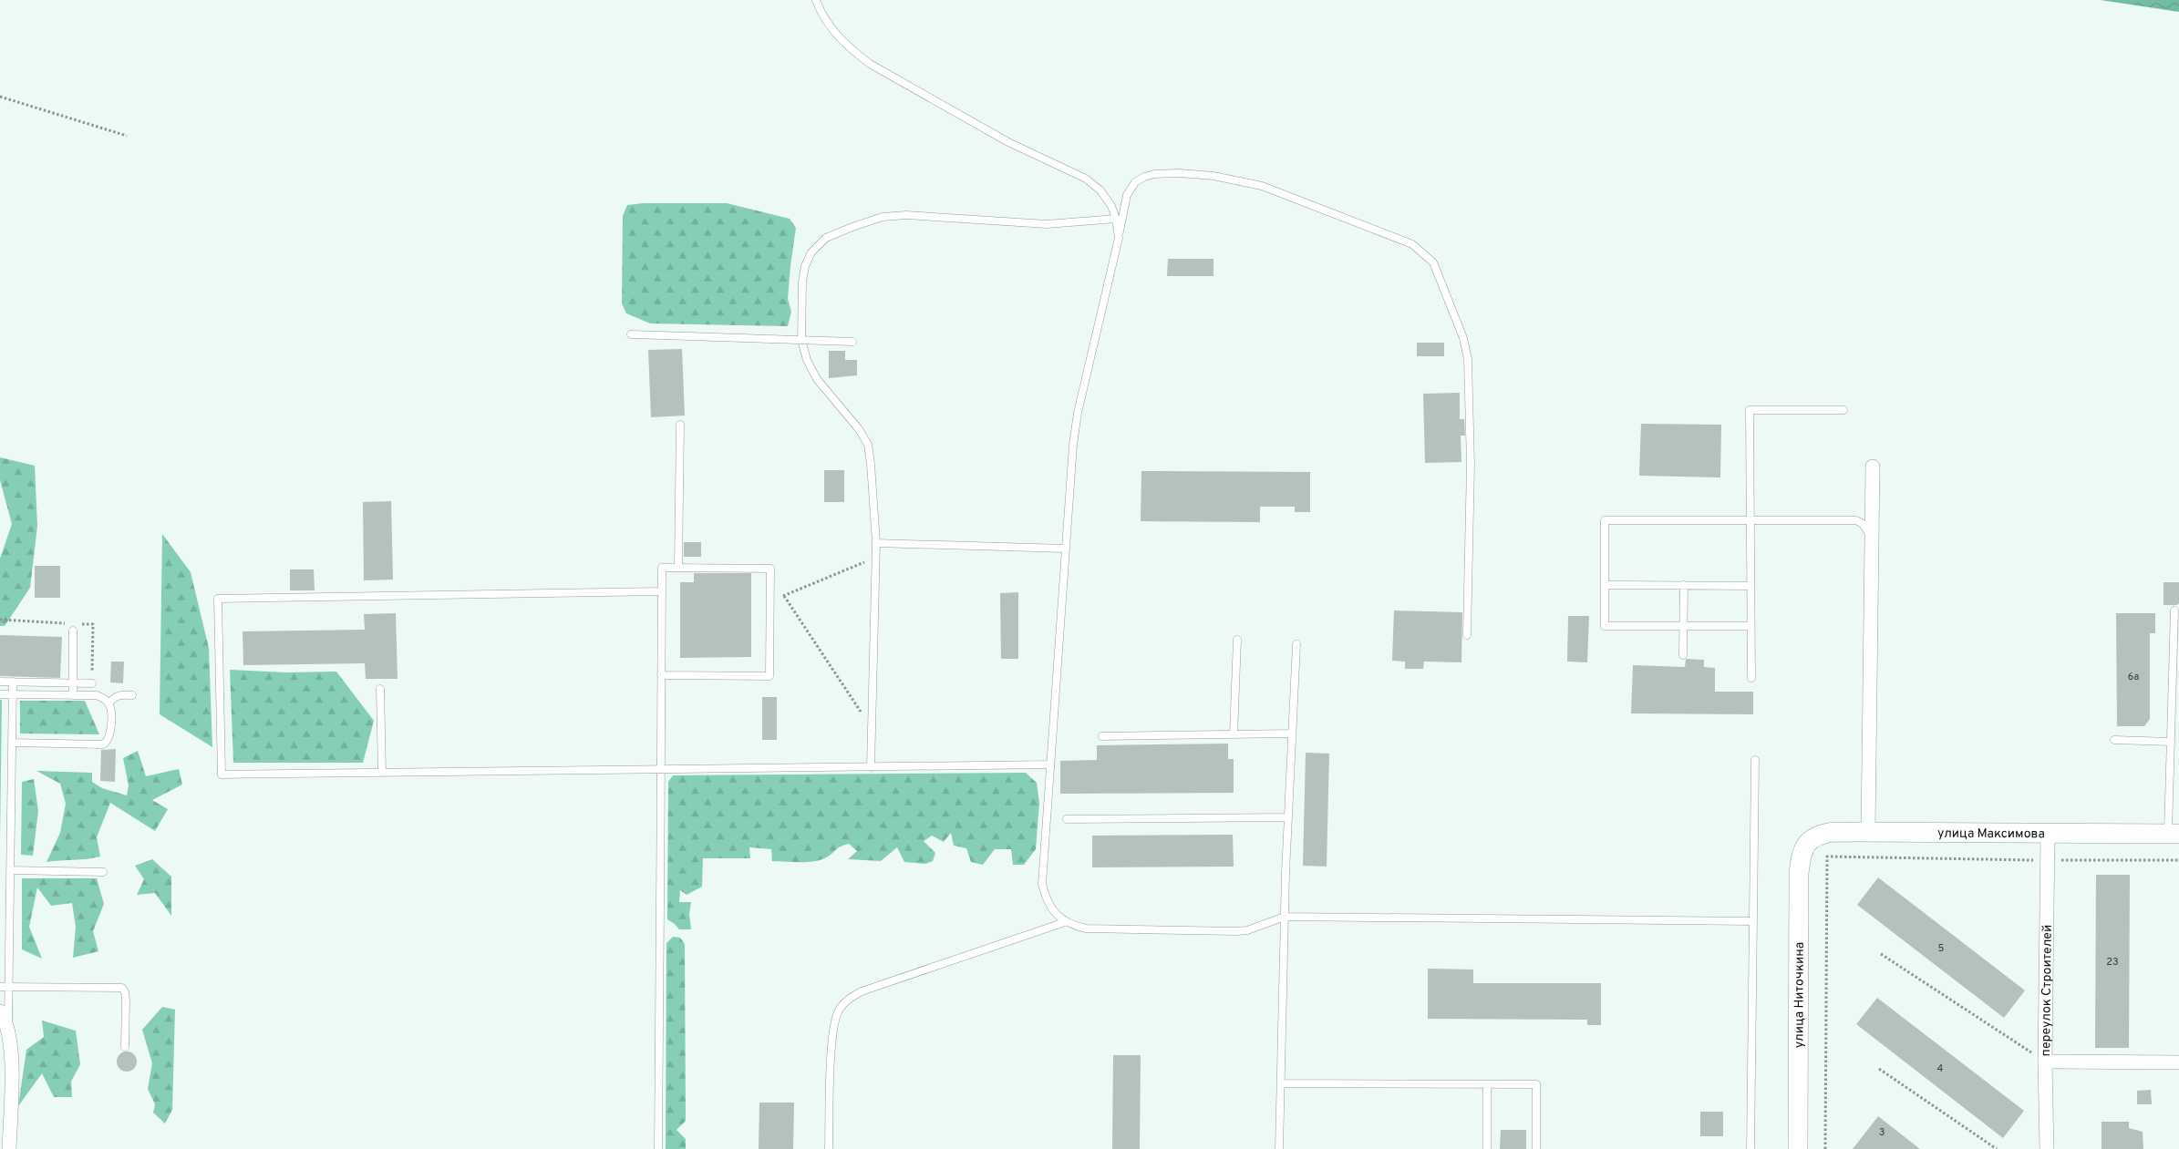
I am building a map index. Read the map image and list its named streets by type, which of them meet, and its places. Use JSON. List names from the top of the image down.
{
  "streets": {
    "street": ["улица Максимова", "переулок Строителей", "улица Ниточкина"]
  },
  "crossings": [
    ["улица Максимова", "переулок Строителей"],
    ["улица Максимова", "улица Ниточкина"]
  ],
  "house_numbers": [
    "6а",
    "5",
    "23",
    "4",
    "3"
  ]
}
